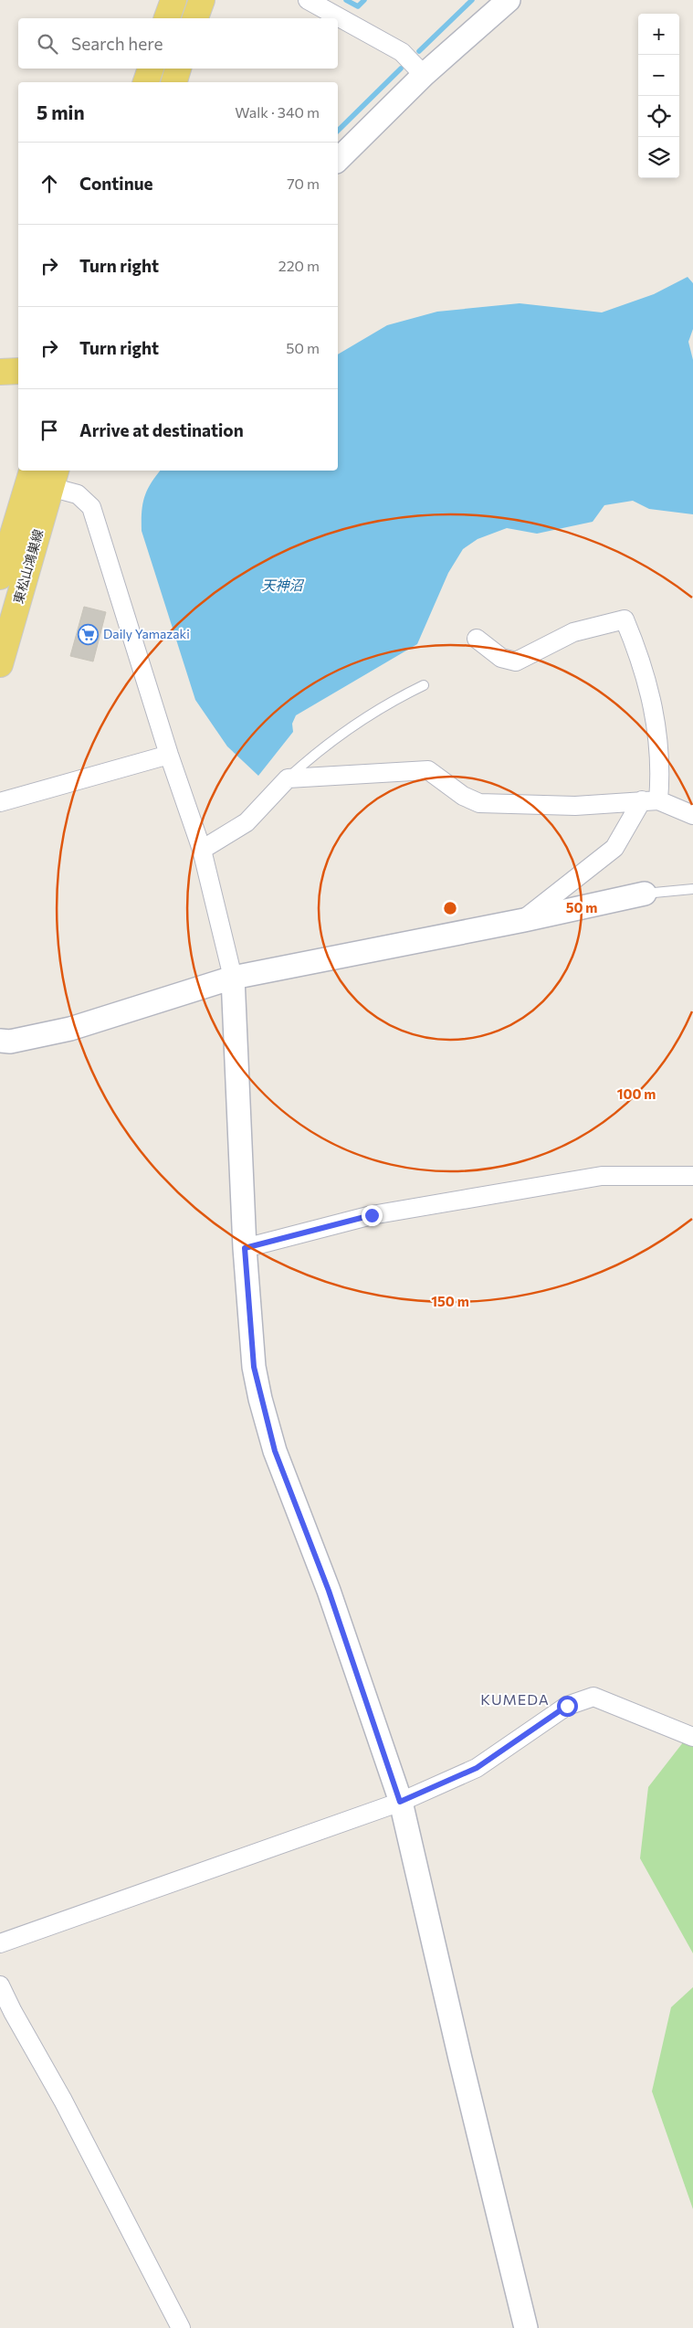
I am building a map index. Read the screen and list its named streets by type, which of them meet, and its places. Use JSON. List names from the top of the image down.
{
  "streets": {
    "main road": ["東松山鴻巣線"]
  },
  "districts": ["KUMEDA"],
  "water": ["天神沼"],
  "places": {
    "supermarket": ["Daily Yamazaki"]
  },
  "page": {
    "map_buttons": ["+", "−"],
    "search": "Search here",
    "heading": ["5 min", "Walk · 340 m"],
    "list": [
      ["Continue", "70 m"],
      ["Turn right", "220 m"],
      ["Turn right", "50 m"],
      "Arrive at destination"
    ]
  },
  "rings": ["50 m", "100 m", "150 m"]
}
